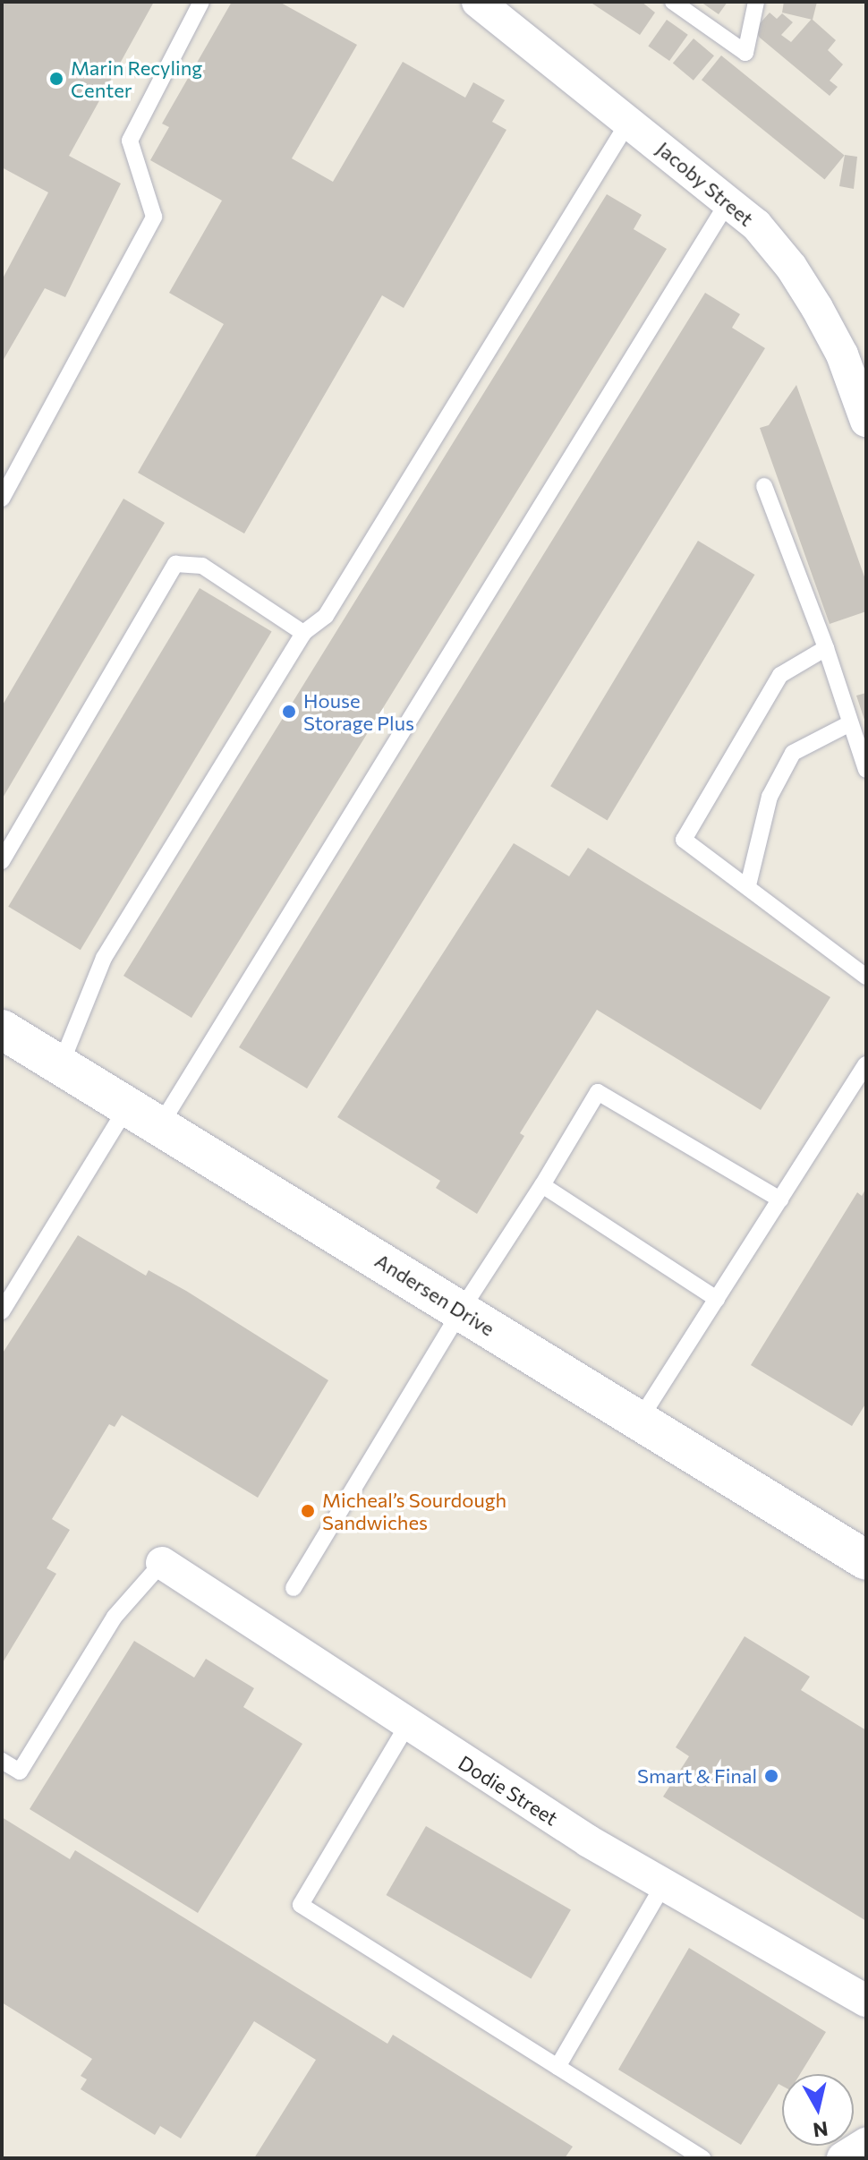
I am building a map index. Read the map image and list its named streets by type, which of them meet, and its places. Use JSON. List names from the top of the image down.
{
  "streets": {
    "main road": ["Andersen Drive"],
    "street": ["Jacoby Street", "Dodie Street"]
  },
  "places": [
    "Marin Recyling Center",
    "House Storage Plus",
    "Micheal’s Sourdough Sandwiches",
    "Smart & Final"
  ],
  "north": "bottom"
}
